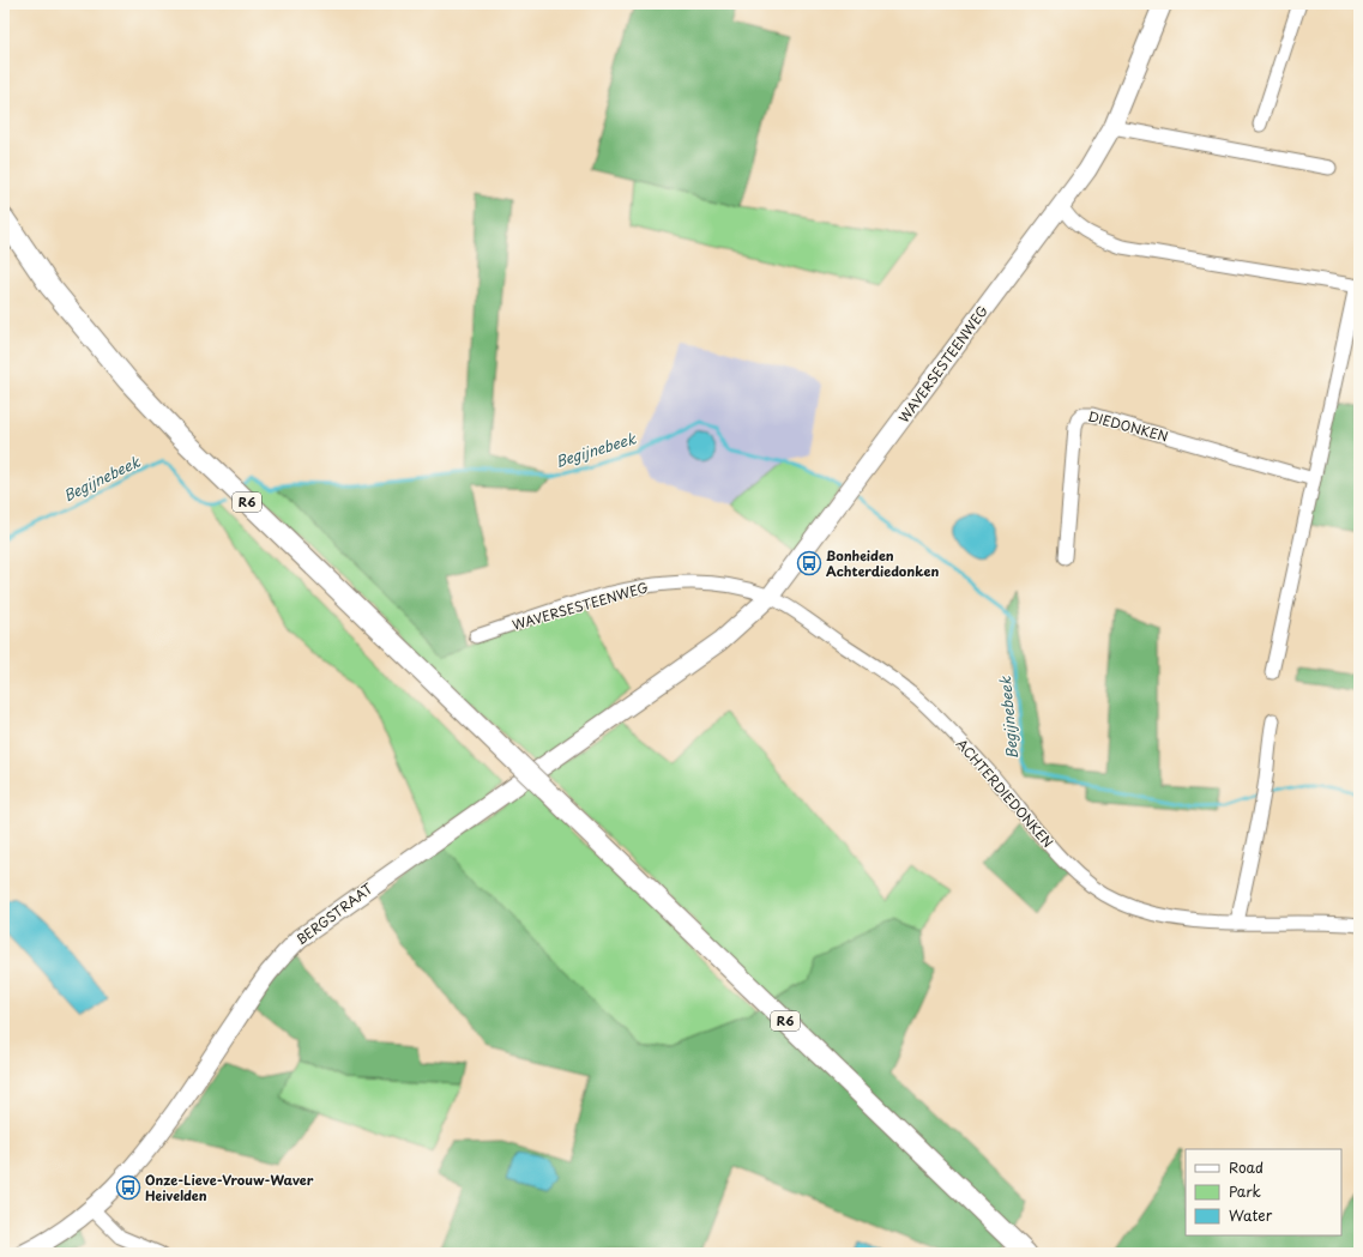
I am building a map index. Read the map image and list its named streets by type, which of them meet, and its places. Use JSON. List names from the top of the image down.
{
  "streets": {
    "main road": ["R6"],
    "street": [
      "WAVERSESTEENWEG",
      "DIEDONKEN",
      "ACHTERDIEDONKEN",
      "BERGSTRAAT"
    ]
  },
  "crossings": [
    ["WAVERSESTEENWEG", "ACHTERDIEDONKEN"],
    ["WAVERSESTEENWEG", "BERGSTRAAT"]
  ],
  "water": ["Begijnebeek"],
  "places": {
    "bus stop": ["Bonheiden Achterdiedonken", "Onze-Lieve-Vrouw-Waver Heivelden"]
  },
  "legend": ["Road", "Park", "Water"]
}
